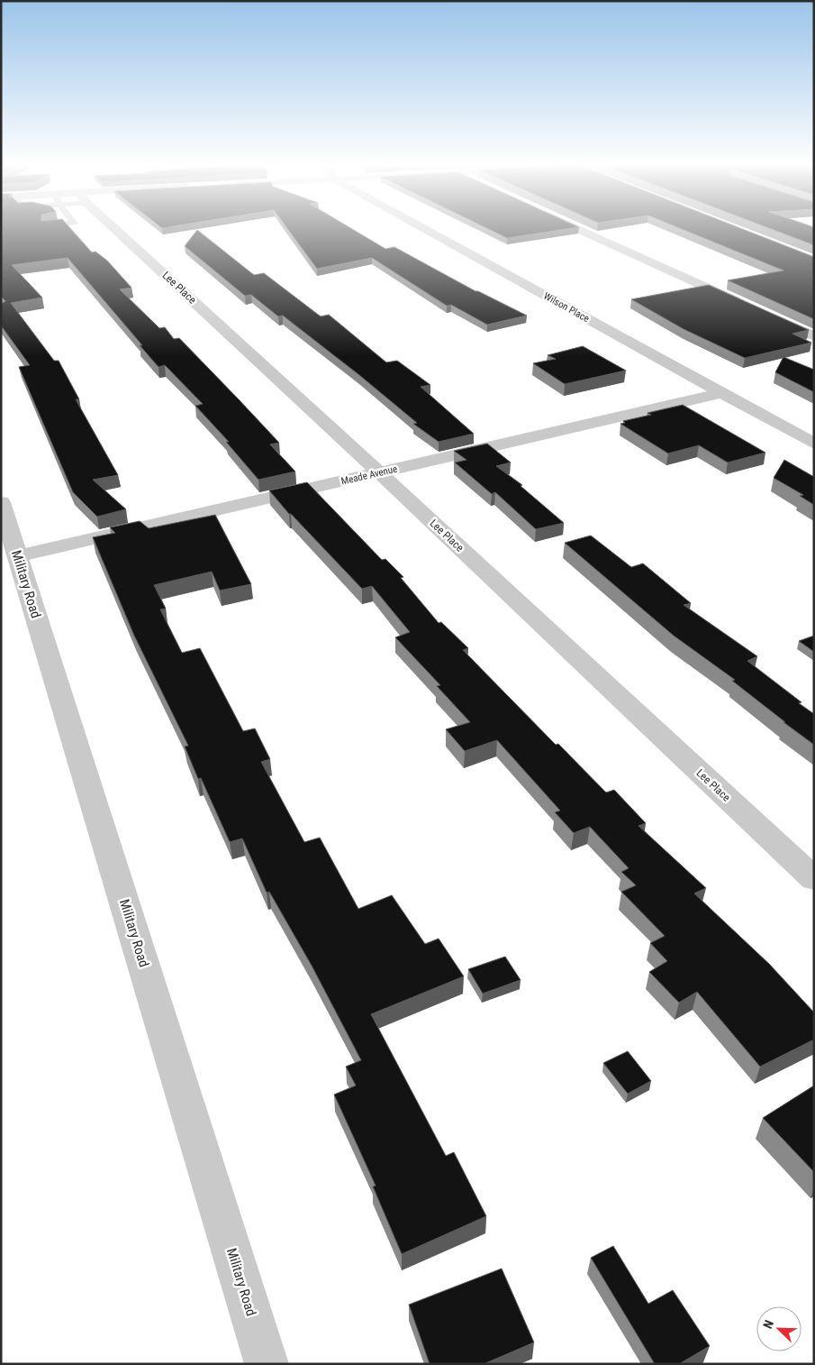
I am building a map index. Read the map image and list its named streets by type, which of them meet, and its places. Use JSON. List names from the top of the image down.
{
  "streets": {
    "street": [
      "Lee Place",
      "Wilson Place",
      "Meade Avenue",
      "Military Road"
    ]
  },
  "crossings": [
    ["Lee Place", "Meade Avenue"],
    ["Wilson Place", "Meade Avenue"],
    ["Meade Avenue", "Military Road"]
  ],
  "north": "top left"
}
